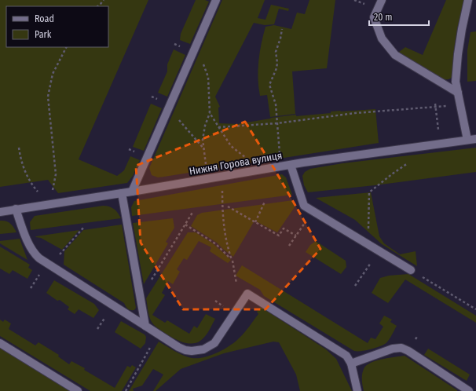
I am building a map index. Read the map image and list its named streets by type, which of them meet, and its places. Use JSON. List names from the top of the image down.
{
  "streets": {
    "street": ["Нижня Горова вулиця"]
  },
  "legend": ["Road", "Park"],
  "scale_bar": "20 m"
}
